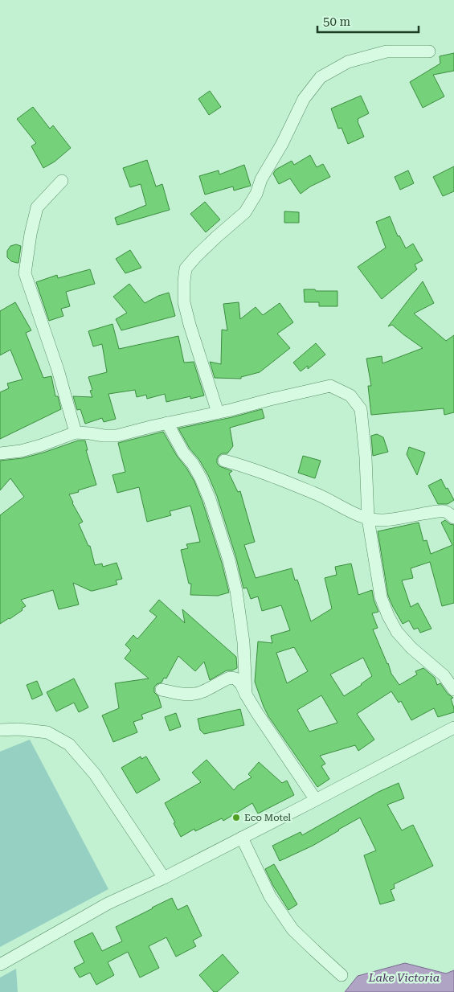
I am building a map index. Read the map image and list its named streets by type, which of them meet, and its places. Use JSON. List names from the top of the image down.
{
  "water": ["Lake Victoria"],
  "places": ["Eco Motel"],
  "scale_bar": "50 m"
}
